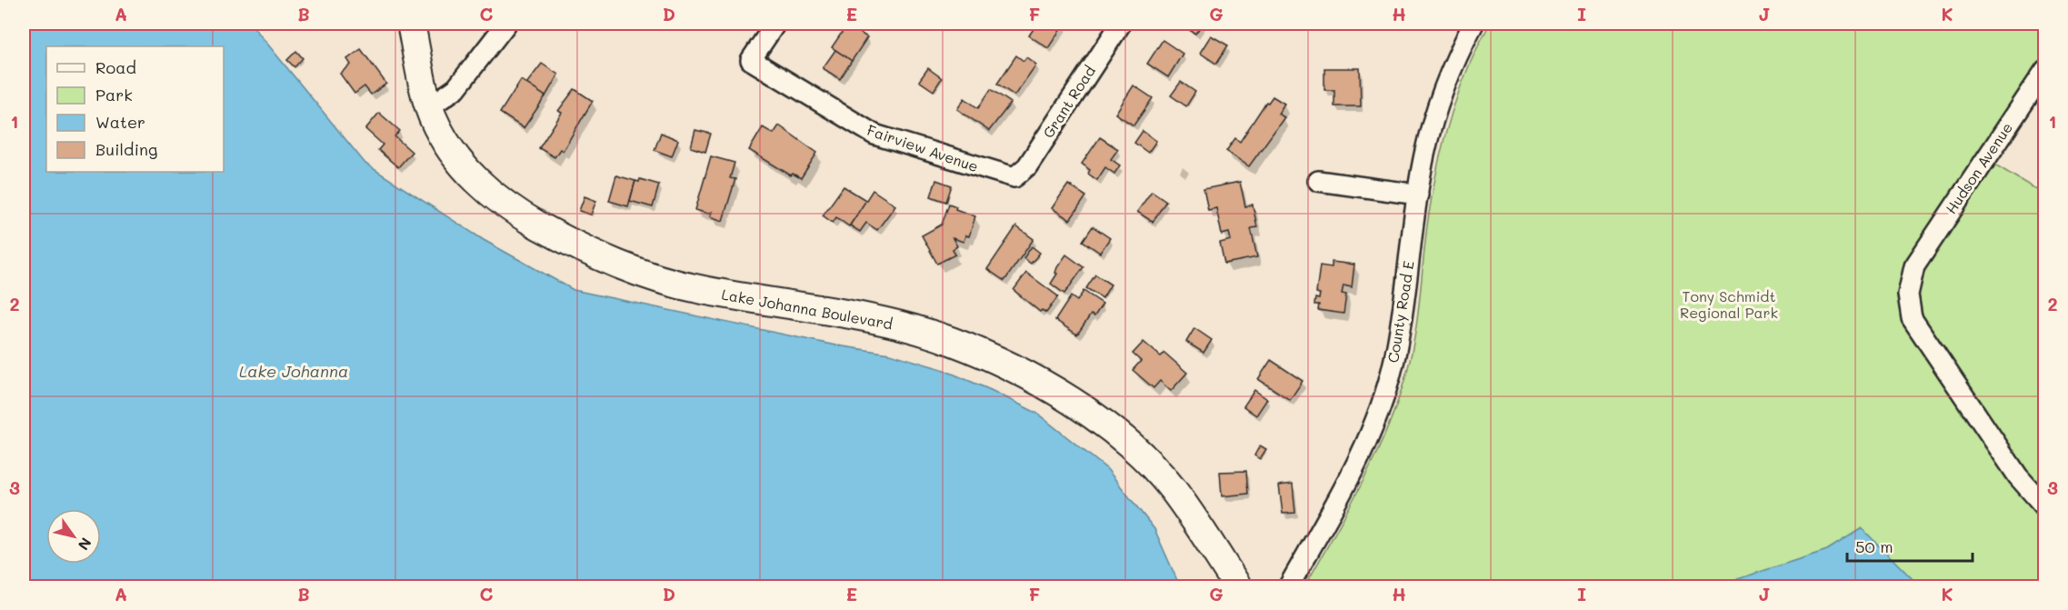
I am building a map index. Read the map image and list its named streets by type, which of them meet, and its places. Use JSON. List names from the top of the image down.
{
  "streets": {
    "street": [
      "Grant Road",
      "Fairview Avenue",
      "Hudson Avenue",
      "Lake Johanna Boulevard",
      "County Road E"
    ]
  },
  "crossings": [
    ["Grant Road", "Fairview Avenue"]
  ],
  "water": ["Lake Johanna"],
  "parks": ["Tony Schmidt Regional Park"],
  "legend": [
    "Road",
    "Park",
    "Water",
    "Building"
  ],
  "scale_bar": "50 m",
  "north": "bottom right",
  "grid": {
    "columns": [
      "A",
      "B",
      "C",
      "D",
      "E",
      "F",
      "G",
      "H",
      "I",
      "J",
      "K"
    ],
    "rows": ["1", "2", "3"]
  }
}
